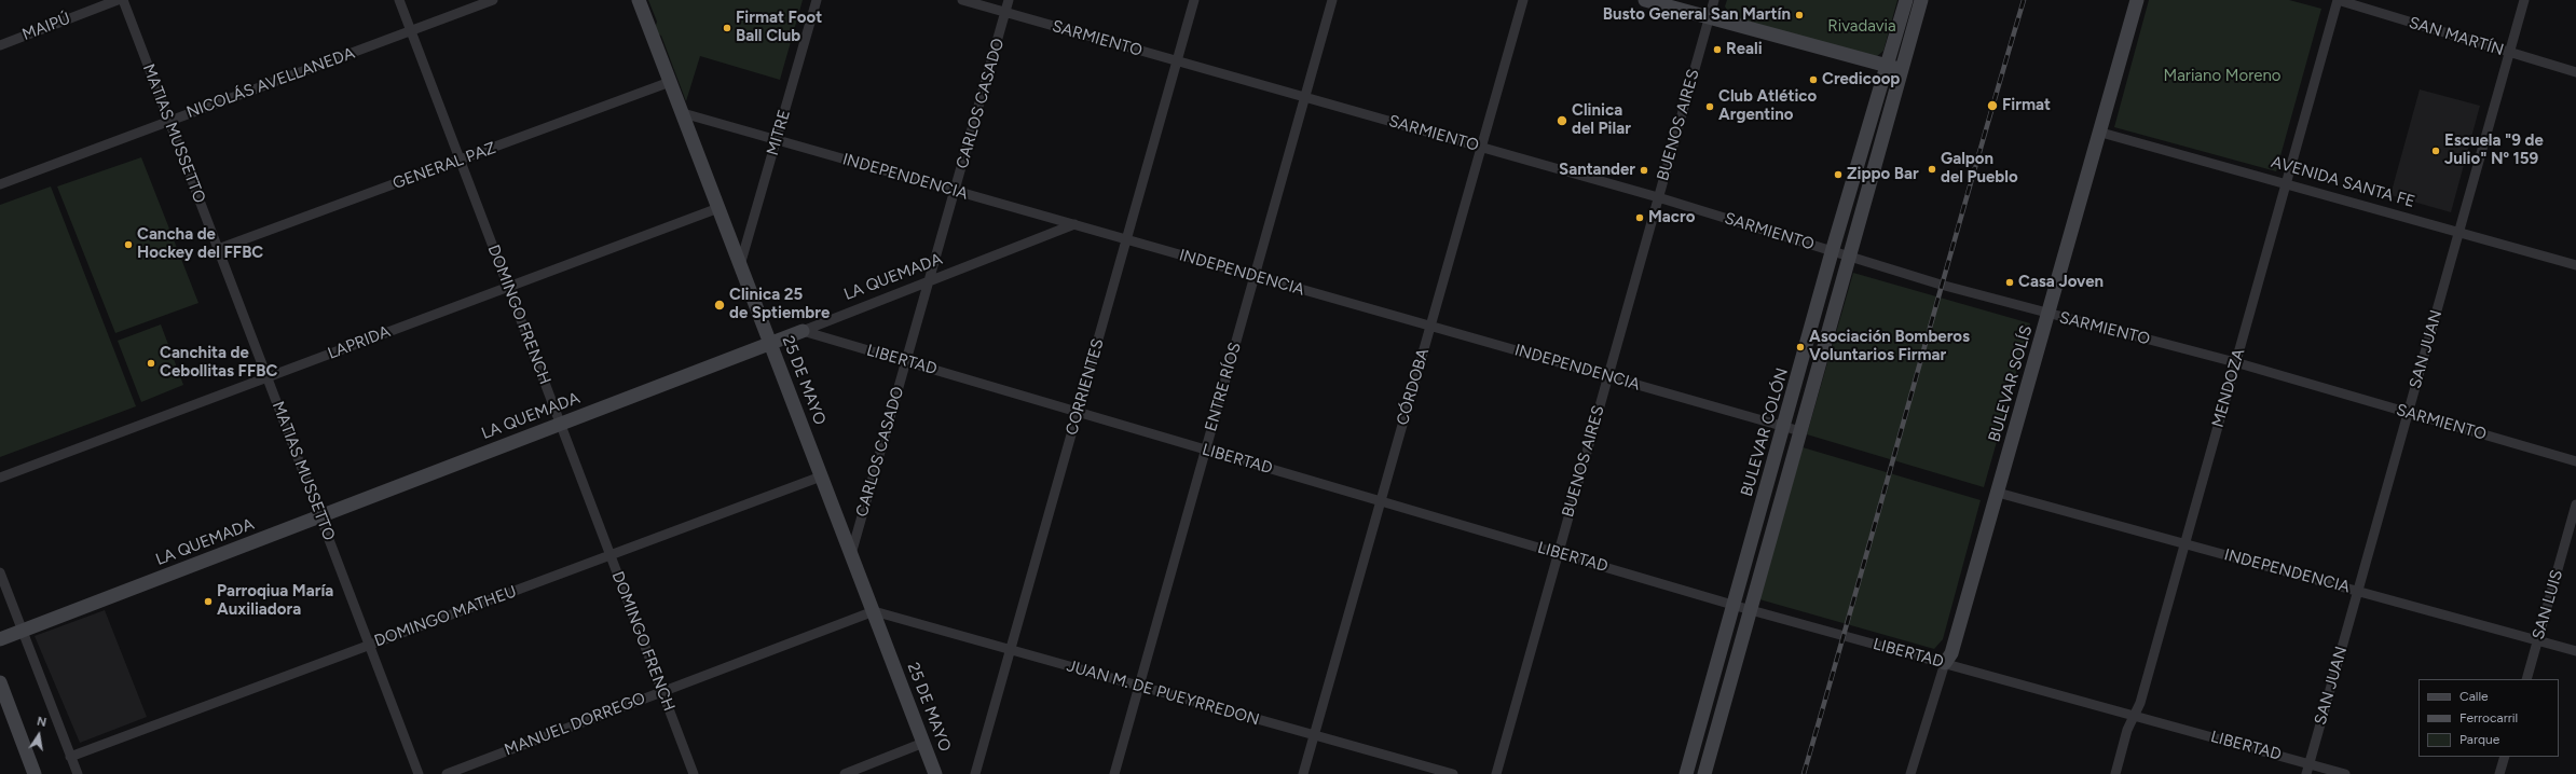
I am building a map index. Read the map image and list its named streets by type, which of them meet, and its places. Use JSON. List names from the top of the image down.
{
  "streets": {
    "street": [
      "MAIPÚ",
      "SAN MARTÍN",
      "SARMIENTO",
      "NICOLÁS AVELLANEDA",
      "CARLOS CASADO",
      "BUENOS AIRES",
      "MITRE",
      "MATIAS MUSSETTO",
      "GENERAL PAZ",
      "INDEPENDENCIA",
      "AVENIDA SANTA FE",
      "LA QUEMADA",
      "DOMINGO FRENCH",
      "LAPRIDA",
      "SAN JUAN",
      "LIBERTAD",
      "25 DE MAYO",
      "BULEVAR SOLÍS",
      "CORRIENTES",
      "ENTRE RÍOS",
      "CÓRDOBA",
      "MENDOZA",
      "BULEVAR COLÓN",
      "SAN LUIS",
      "DOMINGO MATHEU",
      "JUAN M. DE PUEYRREDON",
      "MANUEL DORREGO"
    ]
  },
  "crossings": [
    ["SAN MARTÍN", "SAN JUAN"],
    ["SAN MARTÍN", "MENDOZA"],
    ["SARMIENTO", "CARLOS CASADO"],
    ["SARMIENTO", "BUENOS AIRES"],
    ["SARMIENTO", "SAN JUAN"],
    ["SARMIENTO", "BULEVAR SOLÍS"],
    ["SARMIENTO", "CORRIENTES"],
    ["SARMIENTO", "ENTRE RÍOS"],
    ["SARMIENTO", "CÓRDOBA"],
    ["SARMIENTO", "MENDOZA"],
    ["SARMIENTO", "BULEVAR COLÓN"],
    ["NICOLÁS AVELLANEDA", "MATIAS MUSSETTO"],
    ["NICOLÁS AVELLANEDA", "DOMINGO FRENCH"],
    ["CARLOS CASADO", "INDEPENDENCIA"],
    ["CARLOS CASADO", "LA QUEMADA"],
    ["CARLOS CASADO", "LIBERTAD"],
    ["CARLOS CASADO", "25 DE MAYO"],
    ["BUENOS AIRES", "INDEPENDENCIA"],
    ["BUENOS AIRES", "LIBERTAD"],
    ["MITRE", "INDEPENDENCIA"],
    ["MITRE", "25 DE MAYO"],
    ["MATIAS MUSSETTO", "GENERAL PAZ"],
    ["MATIAS MUSSETTO", "LA QUEMADA"],
    ["MATIAS MUSSETTO", "LAPRIDA"],
    ["MATIAS MUSSETTO", "DOMINGO MATHEU"],
    ["GENERAL PAZ", "DOMINGO FRENCH"],
    ["GENERAL PAZ", "25 DE MAYO"],
    ["INDEPENDENCIA", "LA QUEMADA"],
    ["INDEPENDENCIA", "SAN JUAN"],
    ["INDEPENDENCIA", "25 DE MAYO"],
    ["INDEPENDENCIA", "BULEVAR SOLÍS"],
    ["INDEPENDENCIA", "CORRIENTES"],
    ["INDEPENDENCIA", "ENTRE RÍOS"],
    ["INDEPENDENCIA", "CÓRDOBA"],
    ["INDEPENDENCIA", "MENDOZA"],
    ["INDEPENDENCIA", "BULEVAR COLÓN"],
    ["INDEPENDENCIA", "SAN LUIS"],
    ["AVENIDA SANTA FE", "SAN JUAN"],
    ["AVENIDA SANTA FE", "BULEVAR SOLÍS"],
    ["AVENIDA SANTA FE", "MENDOZA"],
    ["LA QUEMADA", "DOMINGO FRENCH"],
    ["LA QUEMADA", "LIBERTAD"],
    ["LA QUEMADA", "25 DE MAYO"],
    ["DOMINGO FRENCH", "LAPRIDA"],
    ["DOMINGO FRENCH", "DOMINGO MATHEU"],
    ["DOMINGO FRENCH", "MANUEL DORREGO"],
    ["LAPRIDA", "25 DE MAYO"],
    ["SAN JUAN", "LIBERTAD"],
    ["LIBERTAD", "BULEVAR SOLÍS"],
    ["LIBERTAD", "CORRIENTES"],
    ["LIBERTAD", "ENTRE RÍOS"],
    ["LIBERTAD", "CÓRDOBA"],
    ["LIBERTAD", "MENDOZA"],
    ["LIBERTAD", "BULEVAR COLÓN"],
    ["25 DE MAYO", "DOMINGO MATHEU"],
    ["25 DE MAYO", "JUAN M. DE PUEYRREDON"],
    ["25 DE MAYO", "MANUEL DORREGO"],
    ["CORRIENTES", "JUAN M. DE PUEYRREDON"],
    ["ENTRE RÍOS", "JUAN M. DE PUEYRREDON"],
    ["CÓRDOBA", "JUAN M. DE PUEYRREDON"],
    ["JUAN M. DE PUEYRREDON", "MANUEL DORREGO"]
  ],
  "parks": ["Rivadavia", "Mariano Moreno"],
  "places": [
    "Busto General San Martín",
    "Firmat Foot Ball Club",
    "Reali",
    "Credicoop",
    "Firmat",
    "Club Atlético Argentino",
    "Clinica del Pilar",
    "Escuela \"9 de Julio\" Nº 159",
    "Galpon del Pueblo",
    "Santander",
    "Zippo Bar",
    "Macro",
    "Cancha de Hockey del FFBC",
    "Casa Joven",
    "Clinica 25 de Sptiembre",
    "Asociación Bomberos Voluntarios Firmar",
    "Canchita de Cebollitas FFBC",
    "Parroqiua María Auxiliadora"
  ],
  "legend": ["Calle", "Ferrocarril", "Parque"],
  "north": "top"
}
